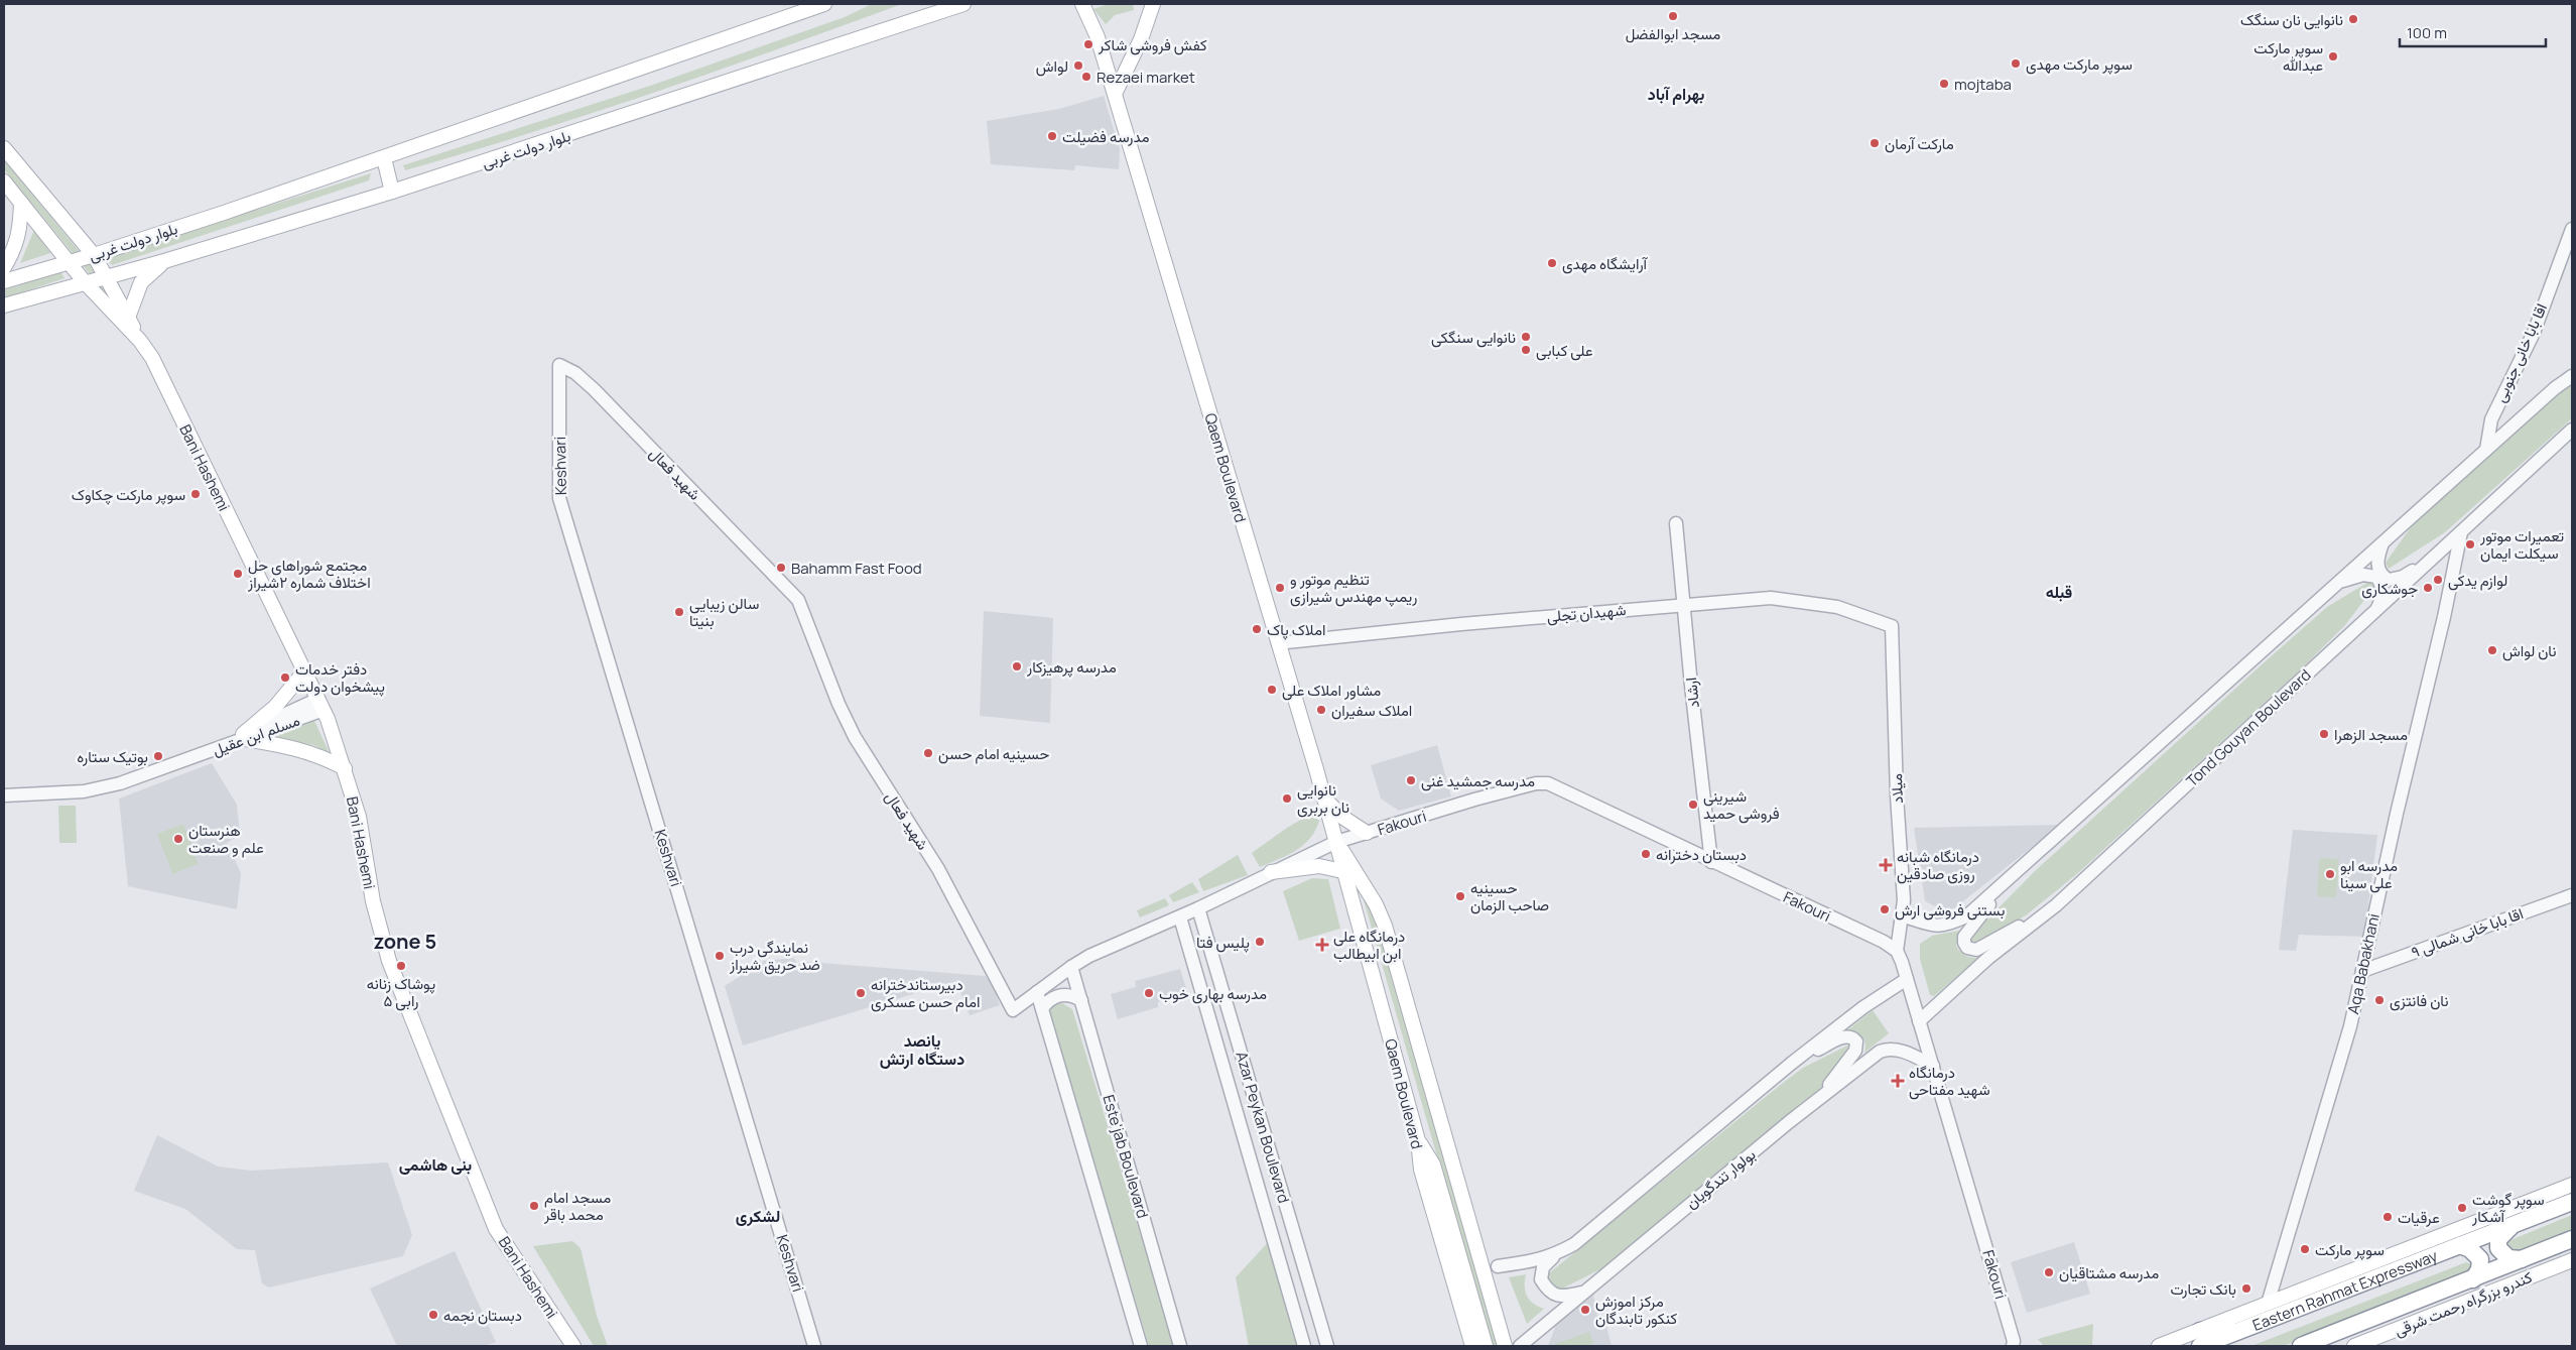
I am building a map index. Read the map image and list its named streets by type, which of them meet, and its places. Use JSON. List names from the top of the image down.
{
  "streets": {
    "highway": ["Eastern Rahmat Expressway"],
    "main road": [
      "بلوار دولت غربی",
      "Bani Hashemi",
      "Qaem Boulevard",
      "کندرو بزرگراه رحمت شرقی"
    ],
    "street": [
      "اقا بابا خانی جنوبی",
      "Keshvari",
      "شهید فعال",
      "شهیدان تجلی",
      "ارشاد",
      "Tond Gouyan Boulevard",
      "مسلم ابن عقیل",
      "میلاد",
      "Fakouri",
      "۹ اقا بابا خانی شمالی",
      "Aqa Babakhani",
      "Azar Peykan Boulevard",
      "Este'jab Boulevard",
      "بولوار تندگویان"
    ]
  },
  "crossings": [
    ["بلوار دولت غربی", "Bani Hashemi"],
    ["Keshvari", "شهید فعال"],
    ["Bani Hashemi", "مسلم ابن عقیل"],
    ["Qaem Boulevard", "شهید فعال"],
    ["Qaem Boulevard", "شهیدان تجلی"],
    ["Qaem Boulevard", "Fakouri"],
    ["شهید فعال", "Fakouri"],
    ["شهید فعال", "Azar Peykan Boulevard"],
    ["شهید فعال", "Este'jab Boulevard"],
    ["شهیدان تجلی", "ارشاد"],
    ["شهیدان تجلی", "میلاد"],
    ["ارشاد", "Fakouri"],
    ["Tond Gouyan Boulevard", "Fakouri"],
    ["Tond Gouyan Boulevard", "Aqa Babakhani"],
    ["میلاد", "Fakouri"],
    ["Fakouri", "بولوار تندگویان"],
    ["۹ اقا بابا خانی شمالی", "Aqa Babakhani"]
  ],
  "districts": [
    "بهرام آباد",
    "قبله",
    "zone 5",
    "پانصد دستگاه ارتش",
    "بنی هاشمی",
    "لشکری"
  ],
  "places": {
    "other": [
      "مسجد ابوالفضل",
      "نانوایی نان سنگک",
      "کفش فروشی شاکر",
      "سوپر مارکت عبدالله",
      "سوپر مارکت مهدی",
      "لواش",
      "Rezaei market",
      "mojtaba",
      "مدرسه فضیلت",
      "مارکت آرمان",
      "آرایشگاه مهدی",
      "نانوایی سنگکی",
      "علی کبابی",
      "سوپر مارکت چکاوک",
      "تعمیرات موتور سیکلت ایمان",
      "Bahamm Fast Food",
      "مجتمع شوراهای حل اختلاف شماره ۲شیراز",
      "لوازم یدکی",
      "تنظیم موتور و ریمپ مهندس شیرازی",
      "جوشکاری",
      "سالن زیبایی بنیتا",
      "املاک پاک",
      "نان لواش",
      "مدرسه پرهیزکار",
      "دفتر خدمات پیشخوان دولت",
      "مشاور املاک علی",
      "املاک سفیران",
      "مسجد الزهرا",
      "حسینیه امام حسن",
      "بوتیک ستاره",
      "مدرسه جمشید غنی",
      "نانوایی نان بربری",
      "شیرینی فروشی حمید",
      "هنرستان علم و صنعت",
      "دبستان دخترانه",
      "مدرسه ابو علی سینا",
      "حسینیه صاحب الزمان",
      "بستنی فروشی ارش",
      "پلیس فتا",
      "نمایندگی درب ضد حریق شیراز",
      "پوشاک زنانه رابی ۵",
      "دبیرستاندخترانه امام حسن عسکری",
      "مدرسه بهاری خوب",
      "نان فانتزی",
      "مسجد امام محمد باقر",
      "سوپر گوشت آشکار",
      "عرقیات",
      "سوپر مارکت",
      "مدرسه مشتاقیان",
      "بانک تجارت",
      "مرکز اموزش کنکور تابندگان",
      "دبستان نجمه"
    ],
    "health": ["درمانگاه شبانه روزی صادقین", "درمانگاه علی ابن ابیطالب", "درمانگاه شهید مفتاحی"]
  },
  "scale_bar": "100 m"
}
